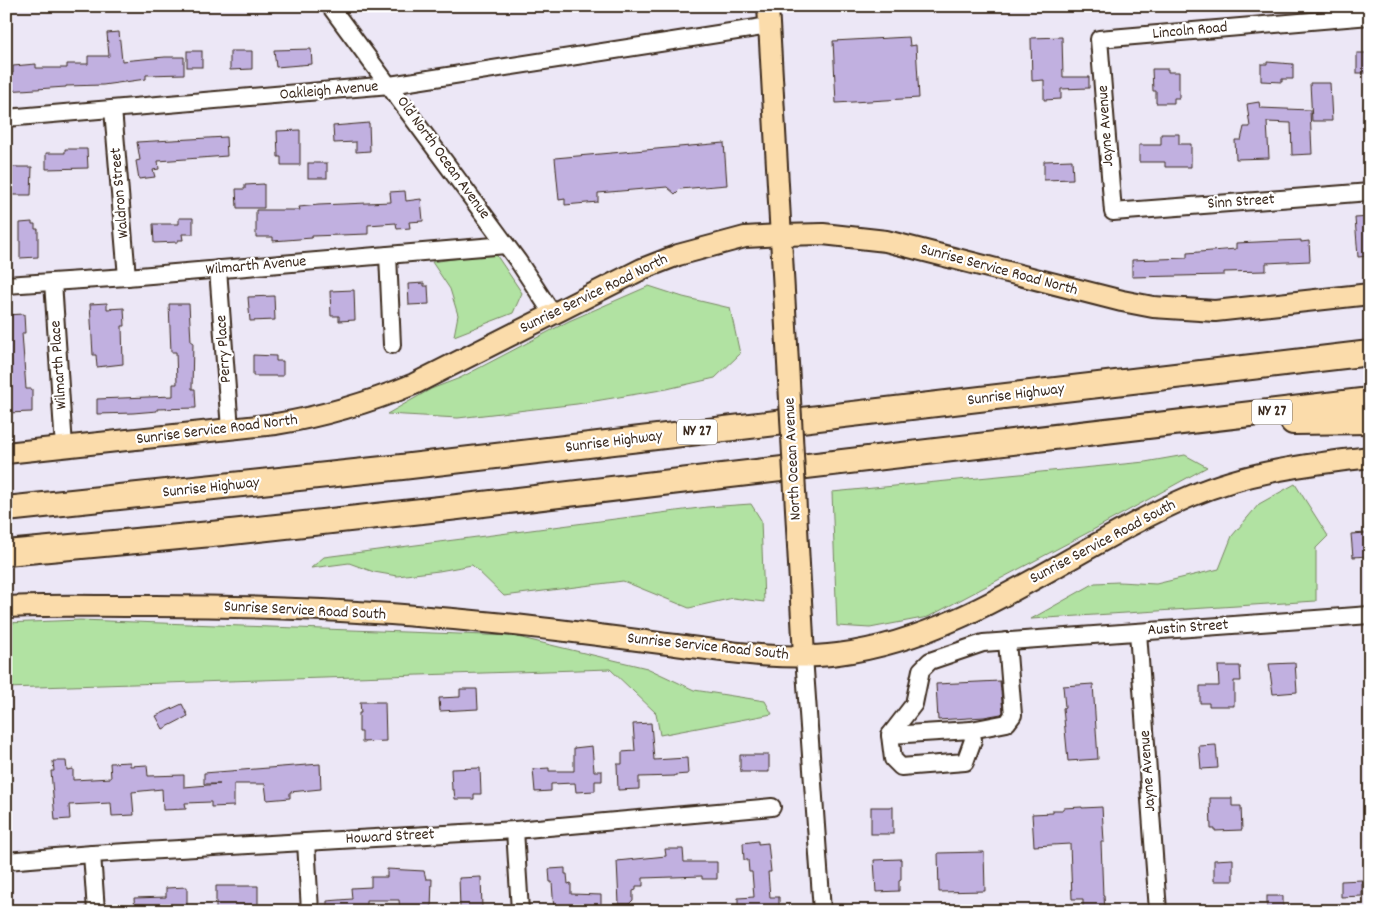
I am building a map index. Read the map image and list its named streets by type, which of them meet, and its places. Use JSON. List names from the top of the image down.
{
  "streets": {
    "highway": ["Sunrise Highway", "NY 27"],
    "main road": ["Sunrise Service Road North", "North Ocean Avenue", "Sunrise Service Road South"],
    "street": [
      "Lincoln Road",
      "Oakleigh Avenue",
      "Jayne Avenue",
      "Old North Ocean Avenue",
      "Waldron Street",
      "Sinn Street",
      "Wilmarth Avenue",
      "Perry Place",
      "Wilmarth Place",
      "Austin Street",
      "Howard Street"
    ]
  },
  "crossings": [
    ["Lincoln Road", "Jayne Avenue"],
    ["Oakleigh Avenue", "Old North Ocean Avenue"],
    ["Oakleigh Avenue", "Waldron Street"],
    ["Oakleigh Avenue", "North Ocean Avenue"],
    ["Jayne Avenue", "Sinn Street"],
    ["Jayne Avenue", "Austin Street"],
    ["Old North Ocean Avenue", "Wilmarth Avenue"],
    ["Old North Ocean Avenue", "Sunrise Service Road North"],
    ["Waldron Street", "Wilmarth Avenue"],
    ["Wilmarth Avenue", "Perry Place"],
    ["Wilmarth Avenue", "Wilmarth Place"],
    ["Sunrise Service Road North", "Perry Place"],
    ["Sunrise Service Road North", "Wilmarth Place"],
    ["Sunrise Service Road North", "North Ocean Avenue"],
    ["North Ocean Avenue", "Sunrise Service Road South"]
  ]
}
